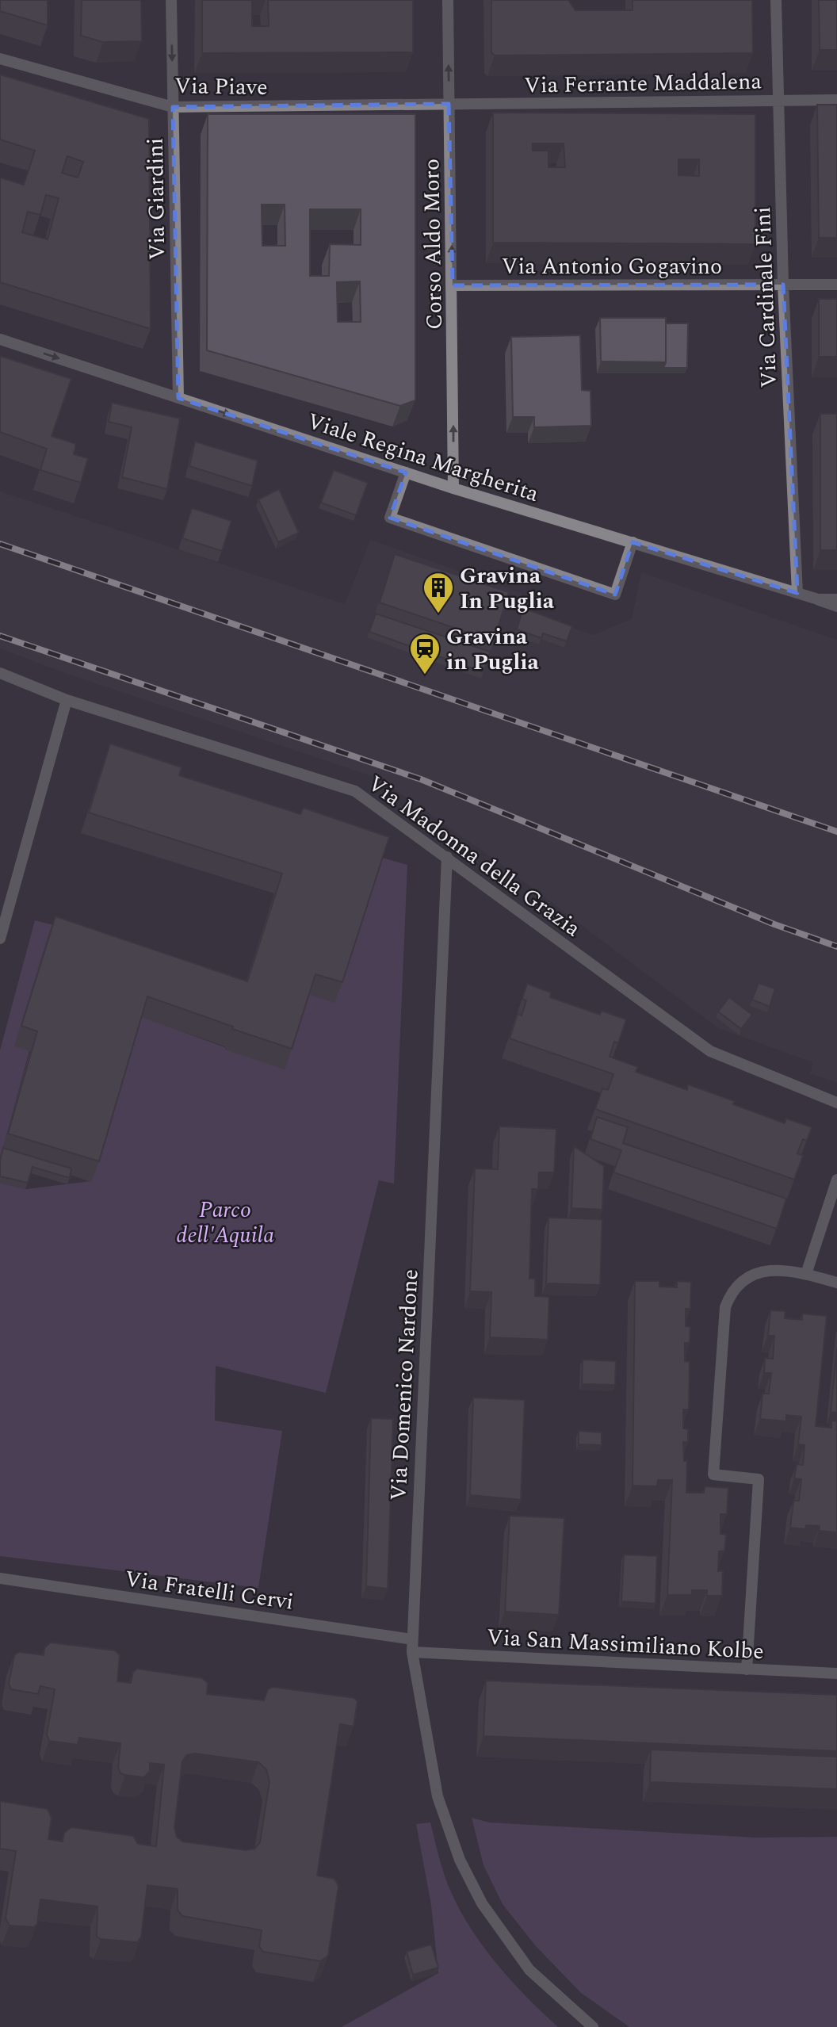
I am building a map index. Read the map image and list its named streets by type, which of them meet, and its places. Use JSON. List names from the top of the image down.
{
  "streets": {
    "street": [
      "Via Ferrante Maddalena",
      "Via Piave",
      "Via Giardini",
      "Corso Aldo Moro",
      "Via Antonio Gogavino",
      "Via Cardinale Fini",
      "Viale Regina Margherita",
      "Via Madonna della Grazia",
      "Via Domenico Nardone",
      "Via Fratelli Cervi",
      "Via San Massimiliano Kolbe"
    ]
  },
  "crossings": [
    ["Via Ferrante Maddalena", "Via Piave"],
    ["Via Ferrante Maddalena", "Corso Aldo Moro"],
    ["Via Ferrante Maddalena", "Via Cardinale Fini"],
    ["Via Piave", "Via Giardini"],
    ["Via Piave", "Corso Aldo Moro"],
    ["Via Giardini", "Viale Regina Margherita"],
    ["Corso Aldo Moro", "Via Antonio Gogavino"],
    ["Corso Aldo Moro", "Viale Regina Margherita"],
    ["Via Antonio Gogavino", "Via Cardinale Fini"],
    ["Via Cardinale Fini", "Viale Regina Margherita"],
    ["Via Madonna della Grazia", "Via Domenico Nardone"],
    ["Via Domenico Nardone", "Via Fratelli Cervi"],
    ["Via Domenico Nardone", "Via San Massimiliano Kolbe"]
  ],
  "one_way": ["Corso Aldo Moro", "Viale Regina Margherita"],
  "parks": ["Parco dell'Aquila"],
  "places": {
    "building": ["Gravina In Puglia"],
    "station": ["Gravina in Puglia"]
  }
}
